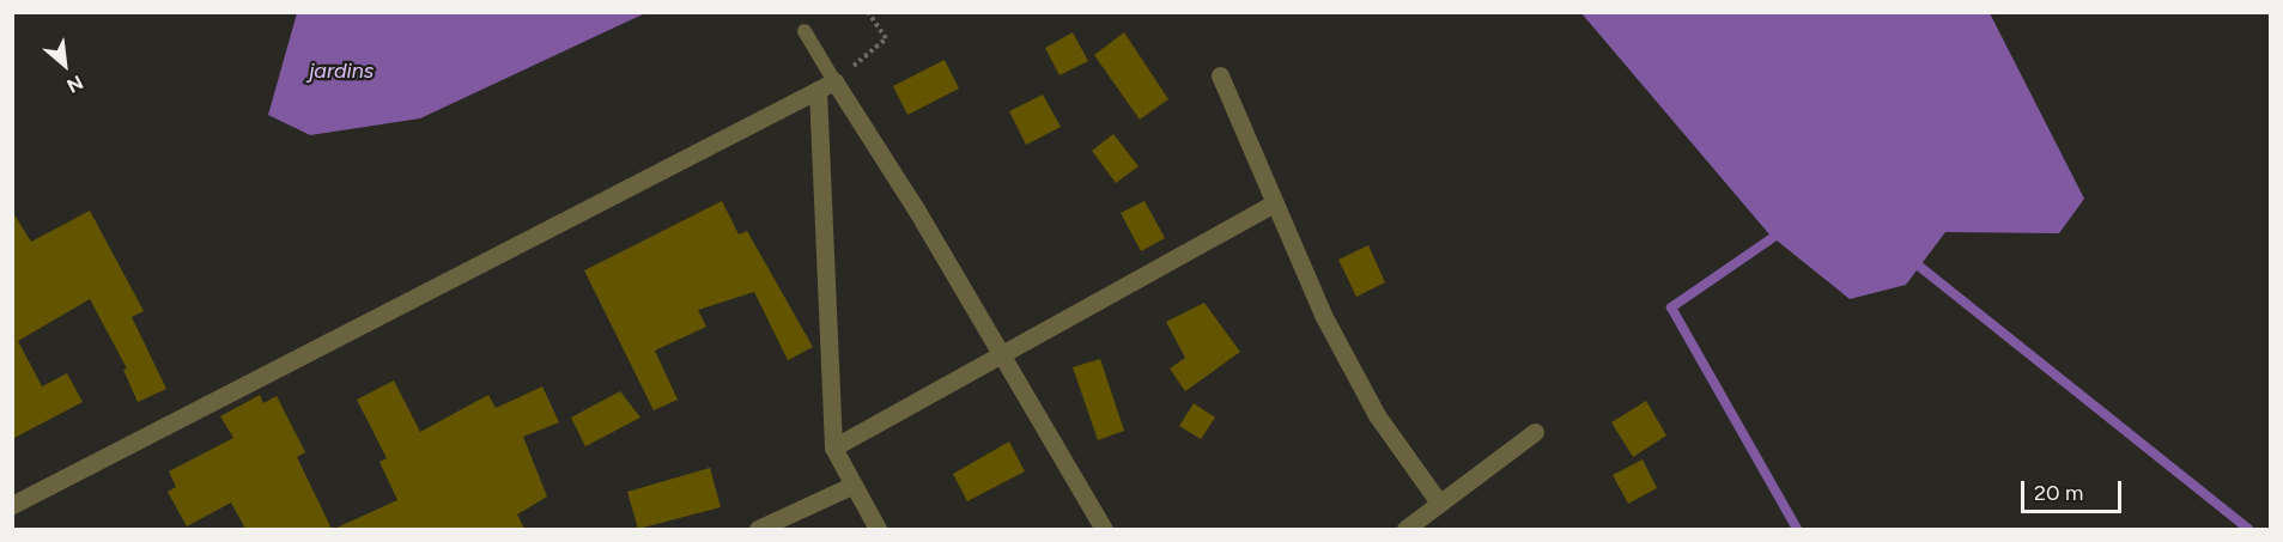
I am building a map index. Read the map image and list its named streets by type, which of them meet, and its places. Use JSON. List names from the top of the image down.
{
  "water": ["jardins"],
  "scale_bar": "20 m",
  "north": "bottom right"
}
